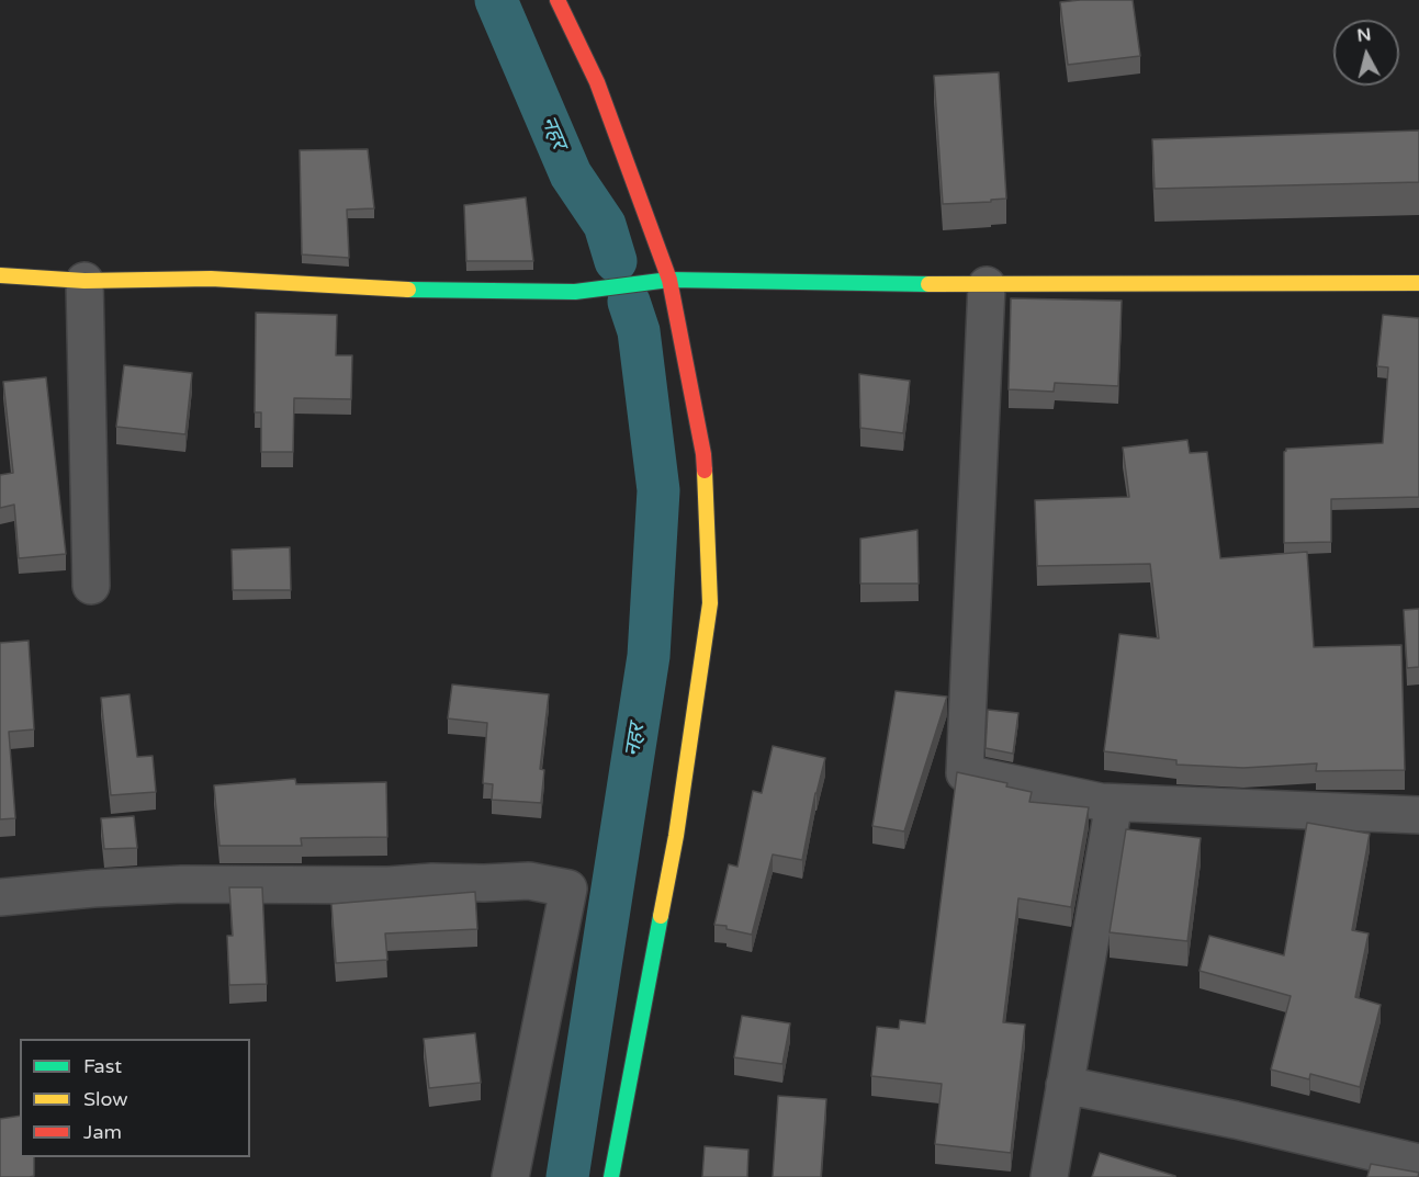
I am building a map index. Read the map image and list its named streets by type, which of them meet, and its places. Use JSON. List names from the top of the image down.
{
  "water": ["नहर"],
  "legend": ["Fast", "Slow", "Jam"],
  "north": "top"
}
